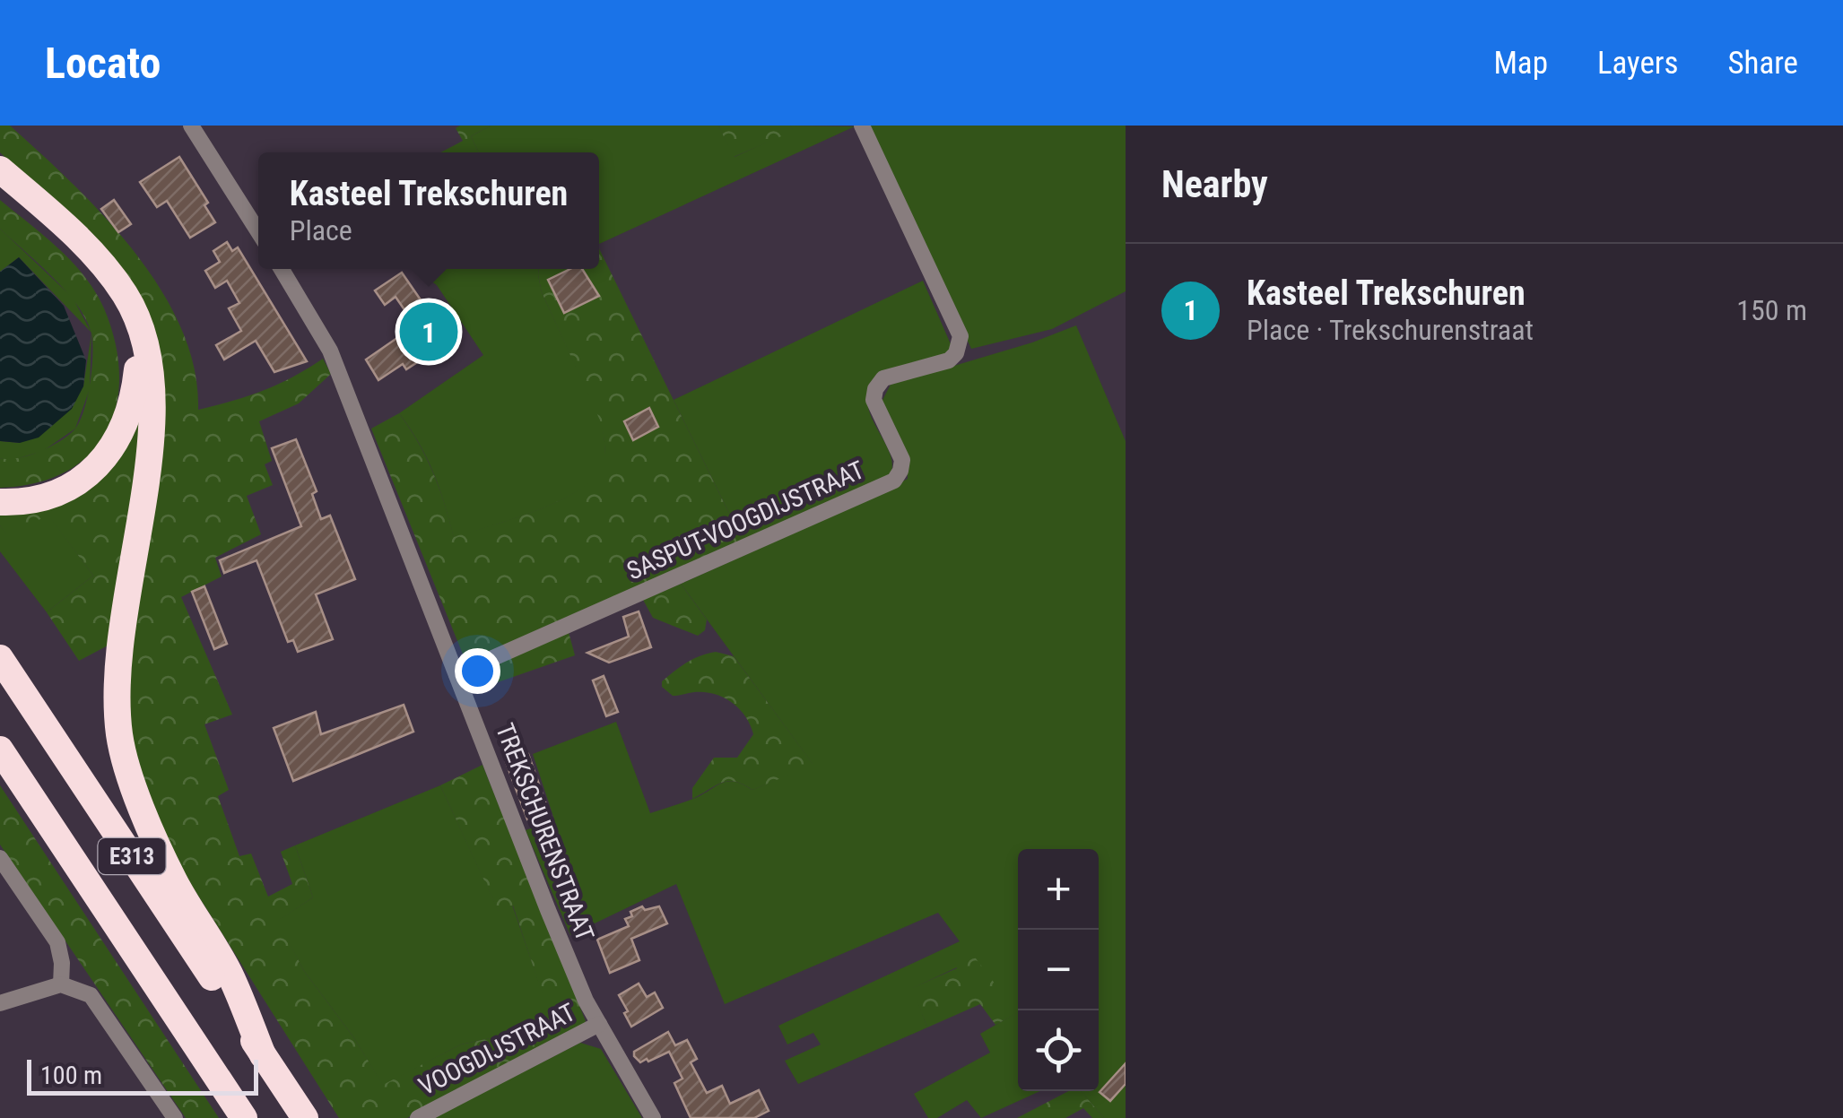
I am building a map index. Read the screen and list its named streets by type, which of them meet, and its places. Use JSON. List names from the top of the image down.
{
  "streets": {
    "highway": ["E313"],
    "street": ["SASPUT-VOOGDIJSTRAAT", "TREKSCHURENSTRAAT", "VOOGDIJSTRAAT"]
  },
  "crossings": [
    ["SASPUT-VOOGDIJSTRAAT", "TREKSCHURENSTRAAT"],
    ["TREKSCHURENSTRAAT", "VOOGDIJSTRAAT"]
  ],
  "scale_bar": "100 m",
  "page": {
    "header": "Locato",
    "nav": ["Map", "Layers", "Share"],
    "heading": "Nearby",
    "popup": ["Kasteel Trekschuren", "Place"],
    "list": [
      {
        "mark": "1",
        "name": "Kasteel Trekschuren",
        "note": "Place · Trekschurenstraat",
        "value": "150 m"
      }
    ],
    "pins": "1",
    "map_buttons": ["+", "−"],
    "scale": "100 m"
  }
}
